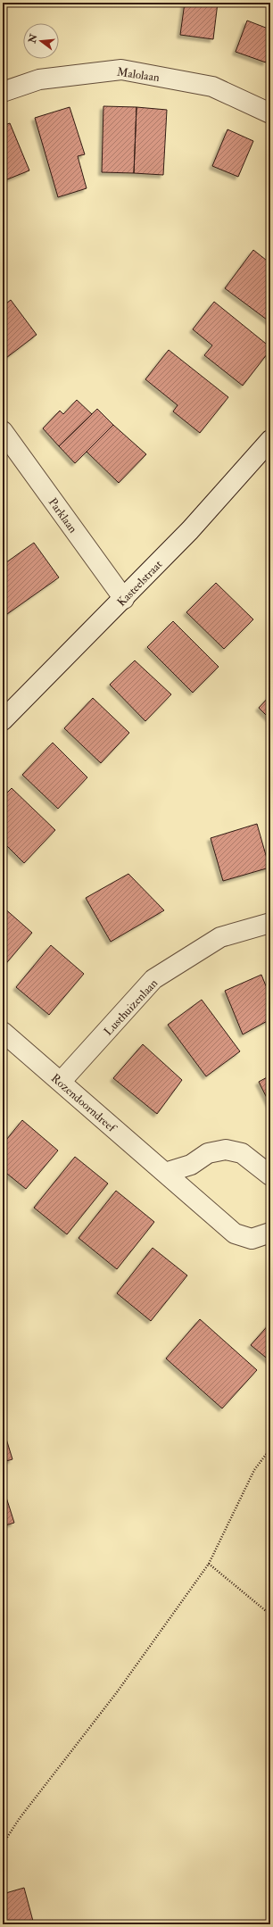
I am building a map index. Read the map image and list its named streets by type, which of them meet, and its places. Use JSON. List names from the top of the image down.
{
  "streets": {
    "street": [
      "Malolaan",
      "Parklaan",
      "Kasteelstraat",
      "Lusthuizenlaan",
      "Rozendoorndreef"
    ]
  },
  "crossings": [
    ["Parklaan", "Kasteelstraat"],
    ["Lusthuizenlaan", "Rozendoorndreef"]
  ],
  "north": "left"
}
